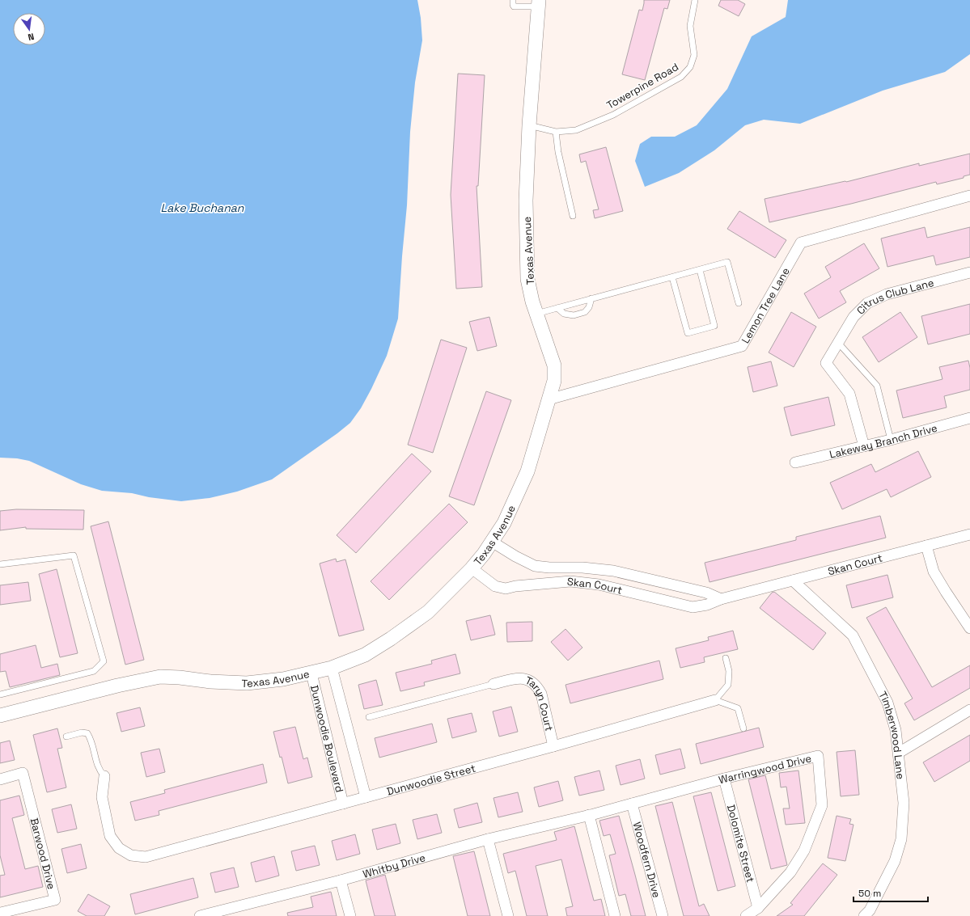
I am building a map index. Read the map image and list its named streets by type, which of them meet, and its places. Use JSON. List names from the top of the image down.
{
  "streets": {
    "street": [
      "Texas Avenue",
      "Citrus Club Lane",
      "Lemon Tree Lane",
      "Lakeway Branch Drive",
      "Skan Court",
      "Taryn Court",
      "Timberwood Lane",
      "Dunwoodie Boulevard",
      "Warringwood Drive",
      "Dunwoodie Street",
      "Dolomite Street",
      "Barwood Drive",
      "Woodfern Drive",
      "Whitby Drive"
    ],
    "lane": ["Towerpine Road"]
  },
  "crossings": [
    ["Towerpine Road", "Texas Avenue"],
    ["Texas Avenue", "Lemon Tree Lane"],
    ["Texas Avenue", "Skan Court"],
    ["Texas Avenue", "Dunwoodie Boulevard"],
    ["Citrus Club Lane", "Lakeway Branch Drive"],
    ["Skan Court", "Timberwood Lane"],
    ["Taryn Court", "Dunwoodie Street"],
    ["Dunwoodie Boulevard", "Dunwoodie Street"],
    ["Warringwood Drive", "Dolomite Street"],
    ["Warringwood Drive", "Woodfern Drive"],
    ["Warringwood Drive", "Whitby Drive"]
  ],
  "water": ["Lake Buchanan"],
  "scale_bar": "50 m",
  "north": "bottom"
}
